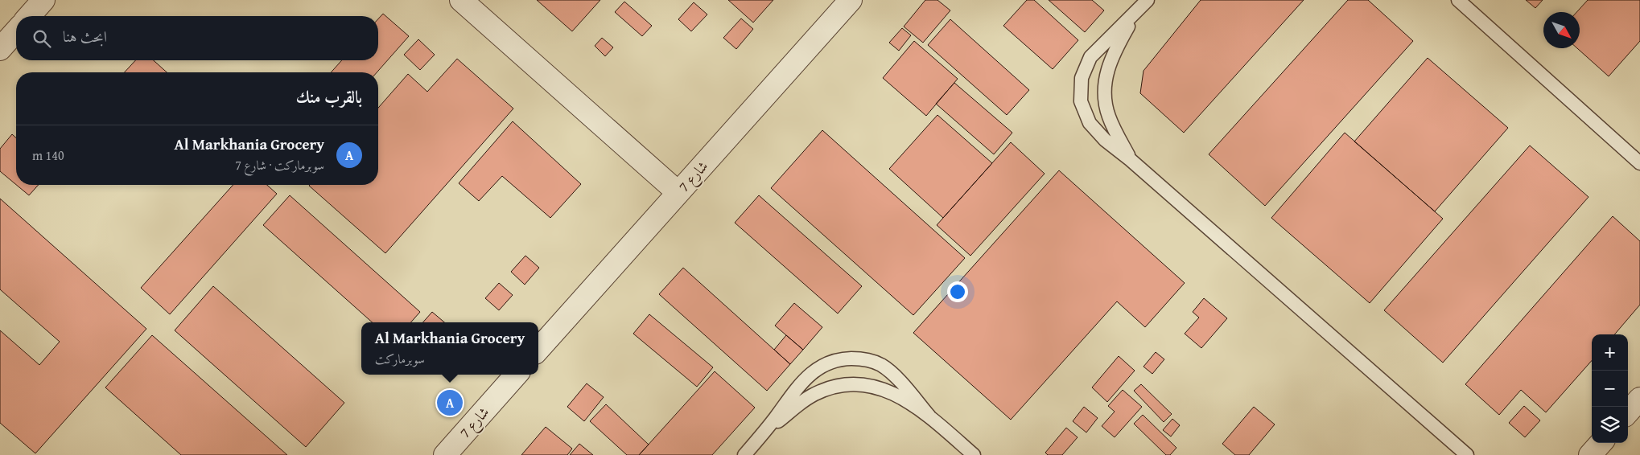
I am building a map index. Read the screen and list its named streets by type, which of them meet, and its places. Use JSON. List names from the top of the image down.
{
  "streets": {
    "street": ["شارع 7"]
  },
  "north": "bottom right",
  "page": {
    "search": "ابحث هنا",
    "heading": "بالقرب منك",
    "list": [
      {
        "mark": "A",
        "name": "Al Markhania Grocery",
        "note": "سوبرماركت · شارع 7",
        "value": "140 m"
      }
    ],
    "popup": ["Al Markhania Grocery", "سوبرماركت"],
    "map_buttons": ["+", "−"],
    "pins": "A"
  }
}
